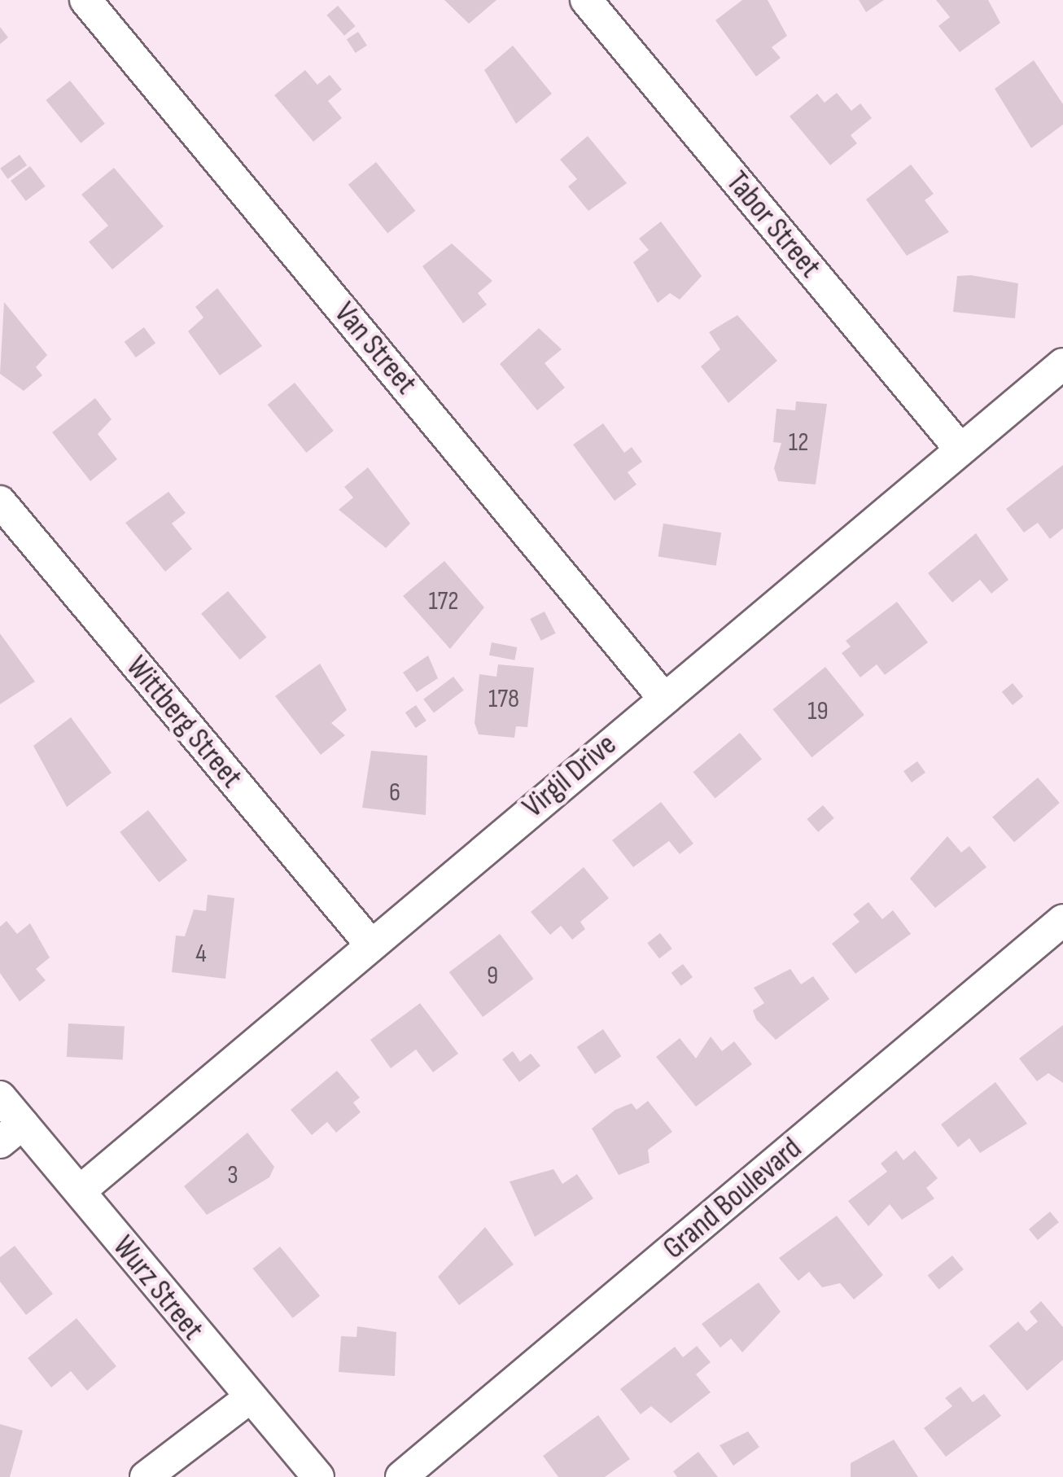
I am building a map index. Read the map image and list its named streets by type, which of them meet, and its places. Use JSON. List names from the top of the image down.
{
  "streets": {
    "street": [
      "Tabor Street",
      "Van Street",
      "Wittberg Street",
      "Virgil Drive",
      "Grand Boulevard",
      "Wurz Street"
    ]
  },
  "crossings": [
    ["Tabor Street", "Virgil Drive"],
    ["Van Street", "Virgil Drive"],
    ["Wittberg Street", "Virgil Drive"],
    ["Virgil Drive", "Wurz Street"]
  ],
  "house_numbers": [
    "12",
    "172",
    "178",
    "19",
    "6",
    "4",
    "9",
    "3"
  ]
}
